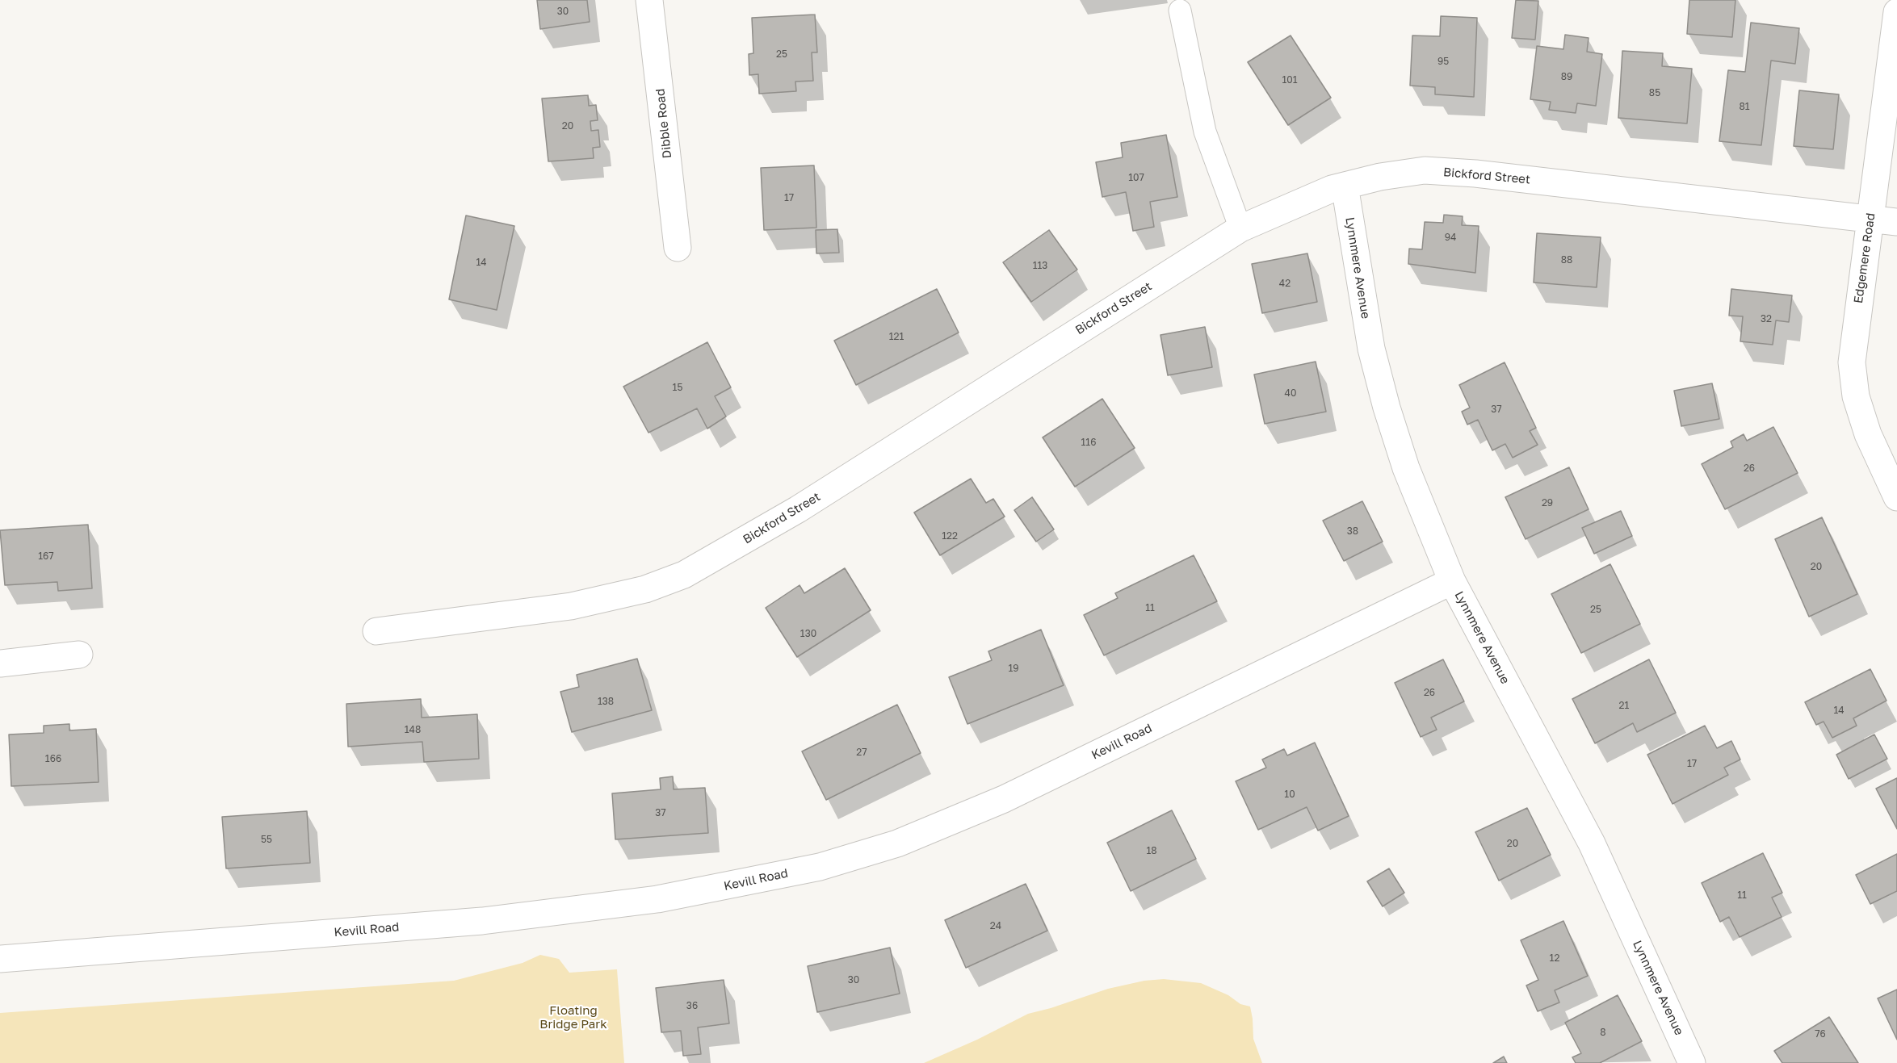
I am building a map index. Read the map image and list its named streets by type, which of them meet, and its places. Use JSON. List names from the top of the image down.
{
  "streets": {
    "street": [
      "Dibble Road",
      "Bickford Street",
      "Edgemere Road",
      "Lynnmere Avenue",
      "Kevill Road"
    ]
  },
  "crossings": [
    ["Bickford Street", "Edgemere Road"],
    ["Bickford Street", "Lynnmere Avenue"],
    ["Lynnmere Avenue", "Kevill Road"]
  ],
  "parks": ["Floating Bridge Park"],
  "house_numbers": [
    "30",
    "25",
    "95",
    "89",
    "101",
    "85",
    "81",
    "20",
    "107",
    "17",
    "94",
    "88",
    "14",
    "113",
    "42",
    "32",
    "121",
    "15",
    "40",
    "37",
    "116",
    "26",
    "29",
    "38",
    "122",
    "167",
    "20",
    "11",
    "25",
    "130",
    "19",
    "26",
    "138",
    "21",
    "14",
    "148",
    "27",
    "166",
    "17",
    "10",
    "37",
    "55",
    "20",
    "18",
    "11",
    "24",
    "12",
    "30",
    "36",
    "8",
    "76"
  ]
}
